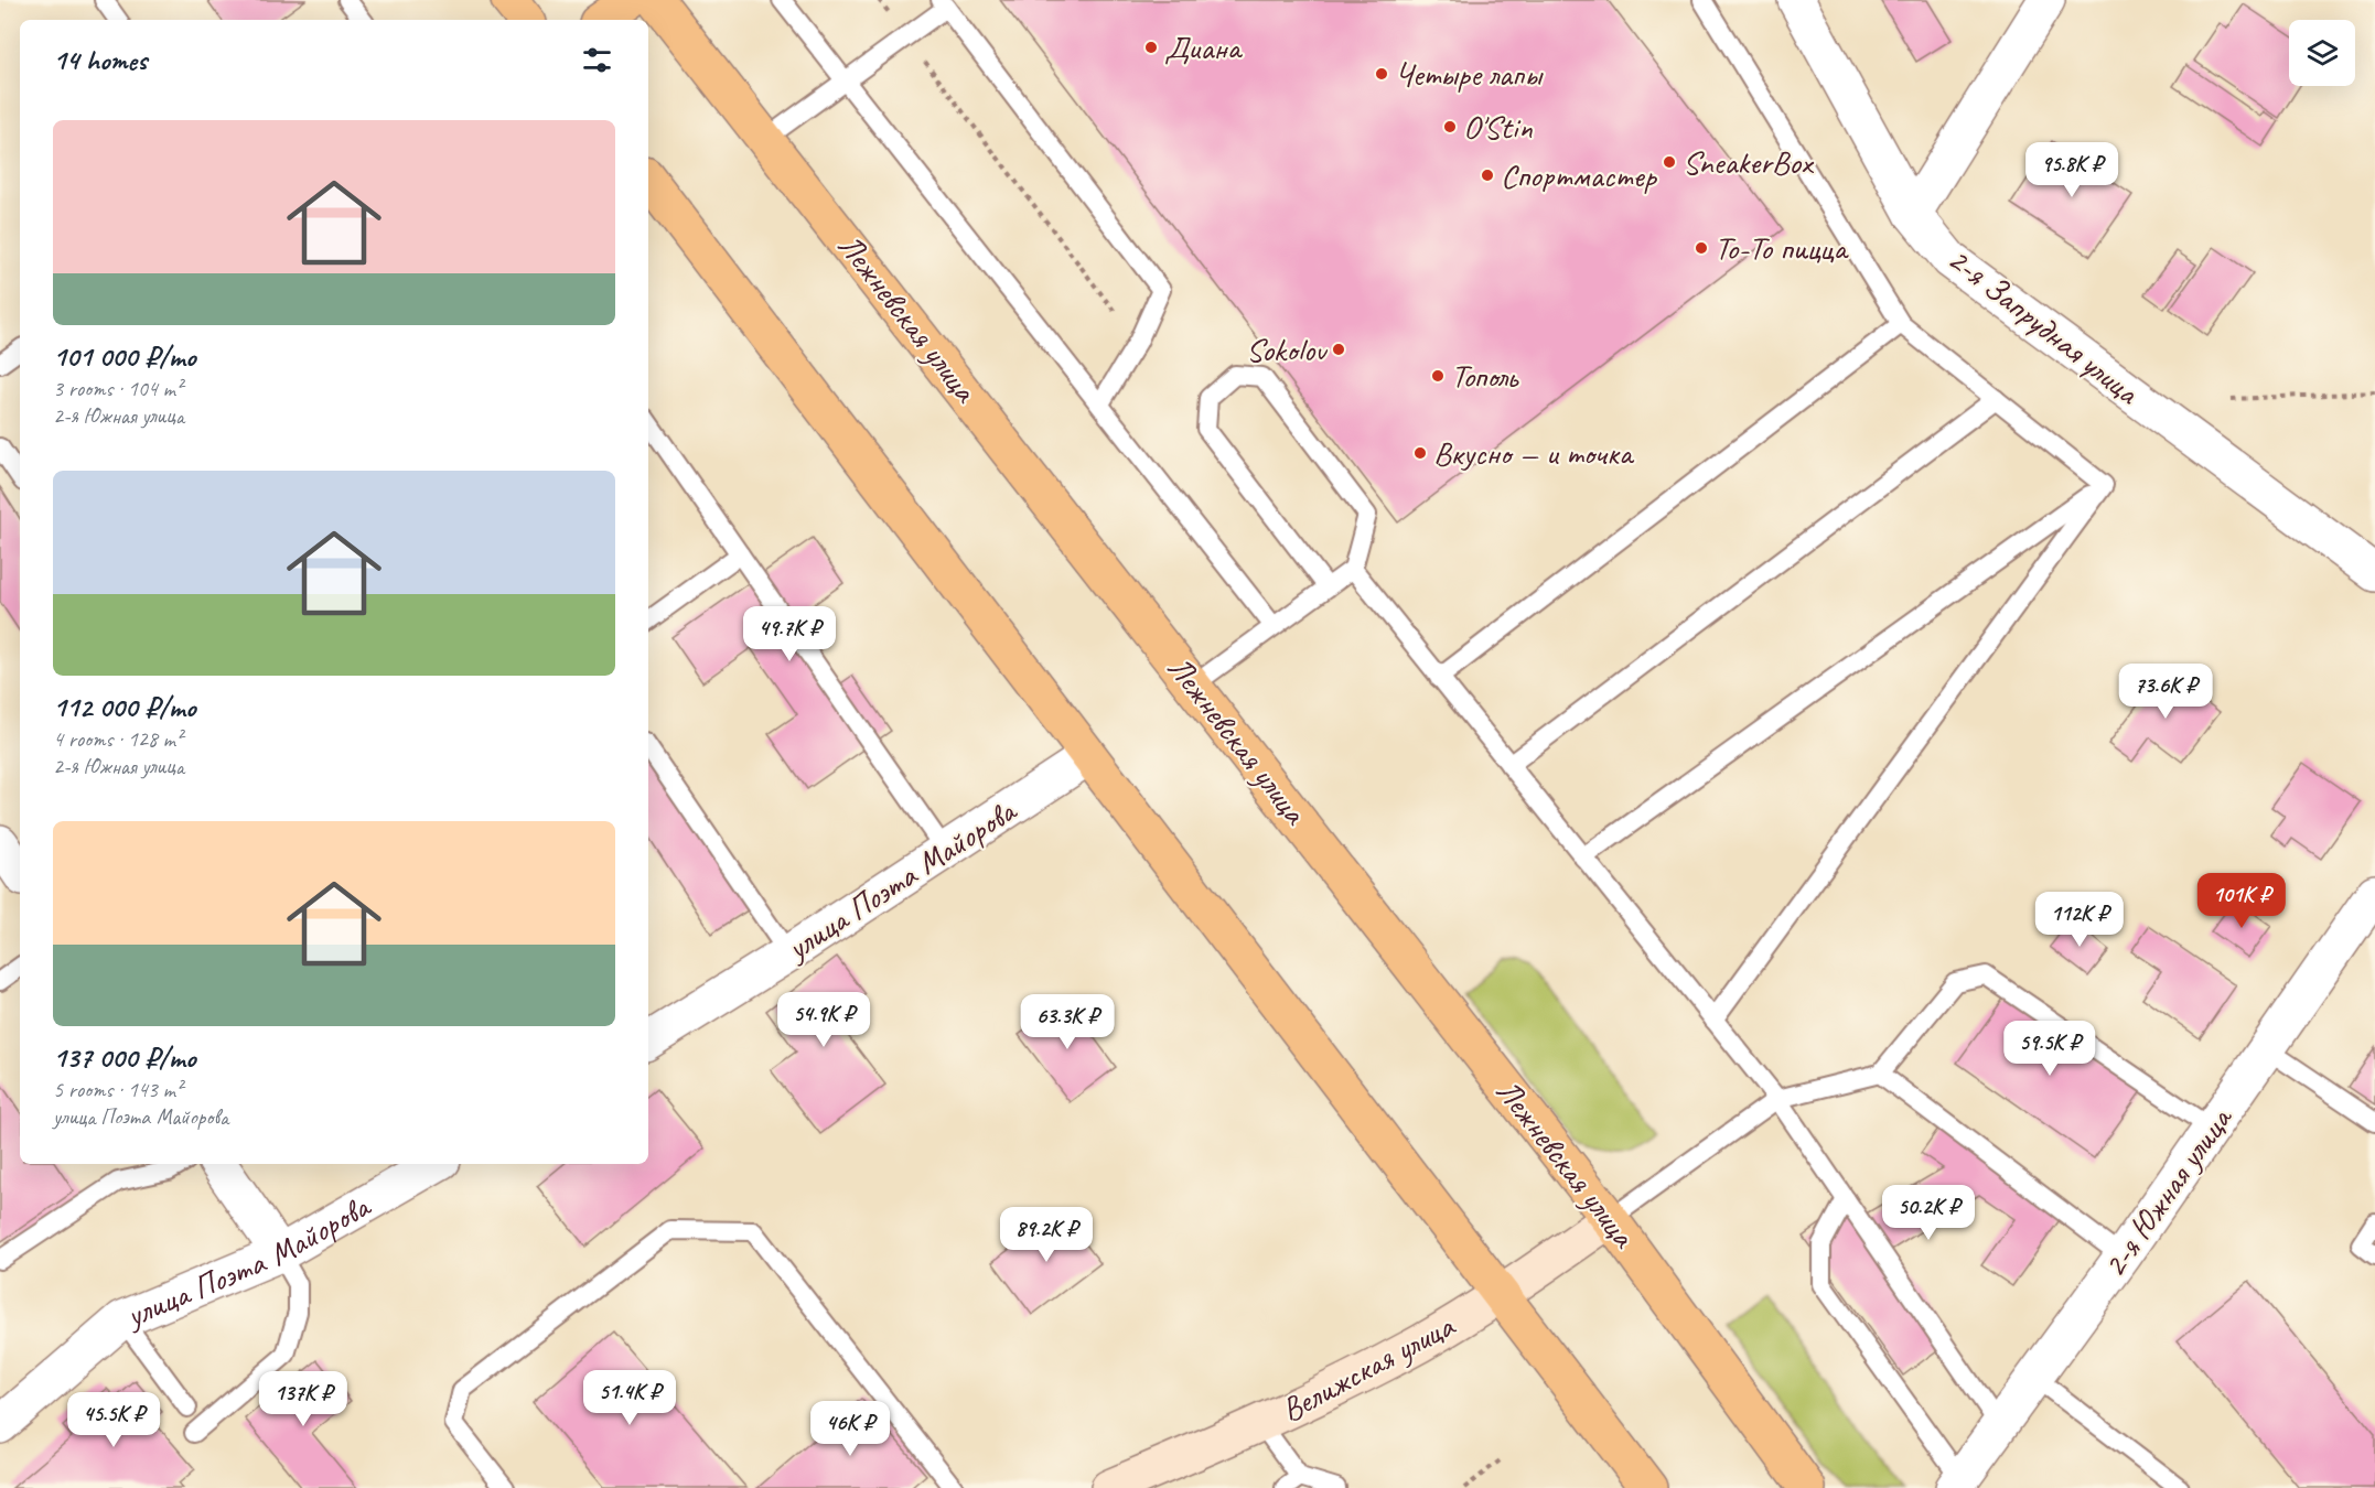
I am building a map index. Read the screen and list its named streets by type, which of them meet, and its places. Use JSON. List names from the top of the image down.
{
  "streets": {
    "highway": ["Лежневская улица"],
    "main road": ["Велижская улица"],
    "street": ["2-я Запрудная улица", "улица Поэта Майорова", "2-я Южная улица"]
  },
  "crossings": [
    ["Лежневская улица", "Велижская улица"]
  ],
  "places": [
    "Диана",
    "Четыре лапы",
    "O'Stin",
    "SneakerBox",
    "Спортмастер",
    "То-То пицца",
    "Sokolov",
    "Тополь",
    "Вкусно — и точка"
  ],
  "page": {
    "heading": "14 homes",
    "list": [
      {
        "name": "101 000 ₽/mo",
        "note": "3 rooms · 104 m² · 2-я Южная улица"
      },
      {
        "name": "112 000 ₽/mo",
        "note": "4 rooms · 128 m² · 2-я Южная улица"
      },
      {
        "name": "137 000 ₽/mo",
        "note": "5 rooms · 143 m² · улица Поэта Майорова"
      }
    ],
    "price": [
      "95.8K ₽",
      "49.7K ₽",
      "73.6K ₽",
      "101K ₽",
      "112K ₽",
      "54.9K ₽",
      "63.3K ₽",
      "59.5K ₽",
      "50.2K ₽",
      "89.2K ₽",
      "51.4K ₽",
      "137K ₽",
      "45.5K ₽",
      "46K ₽"
    ]
  }
}
